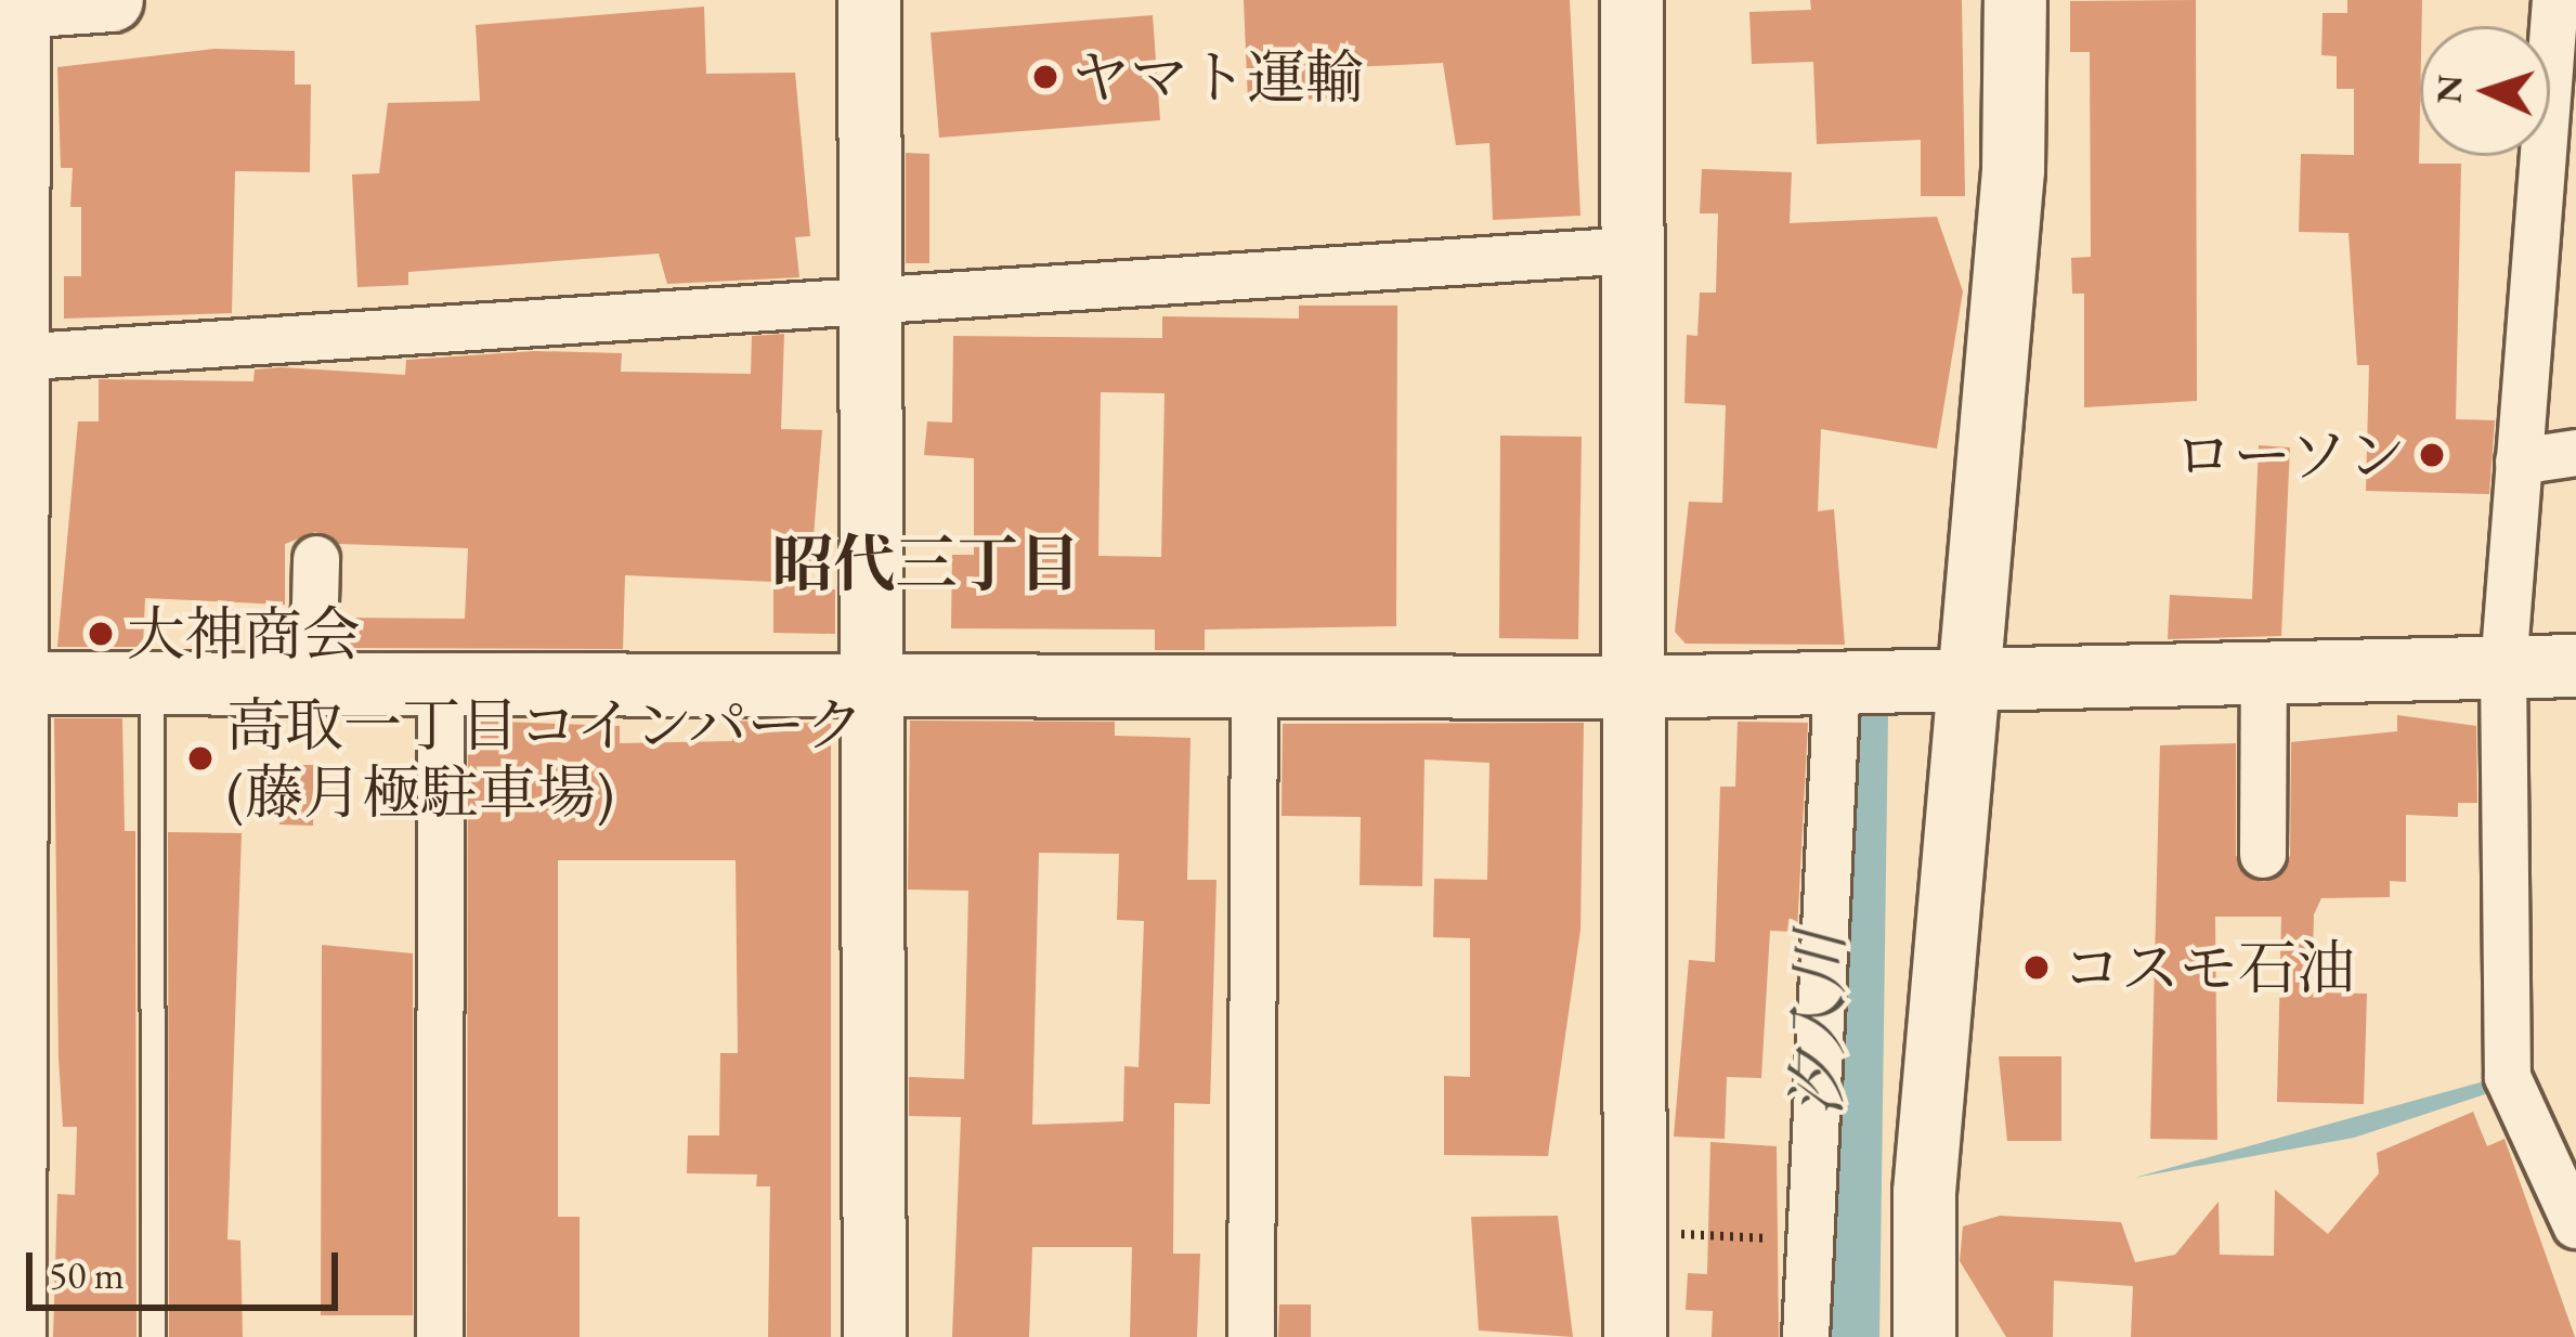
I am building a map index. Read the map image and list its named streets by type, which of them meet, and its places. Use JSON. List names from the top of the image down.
{
  "districts": ["昭代三丁目"],
  "water": ["汐入川"],
  "places": [
    "ヤマト運輸",
    "ローソン",
    "大神商会",
    "高取一丁目コインパーク (藤月極駐車場)",
    "コスモ石油"
  ],
  "scale_bar": "50 m",
  "north": "left"
}
